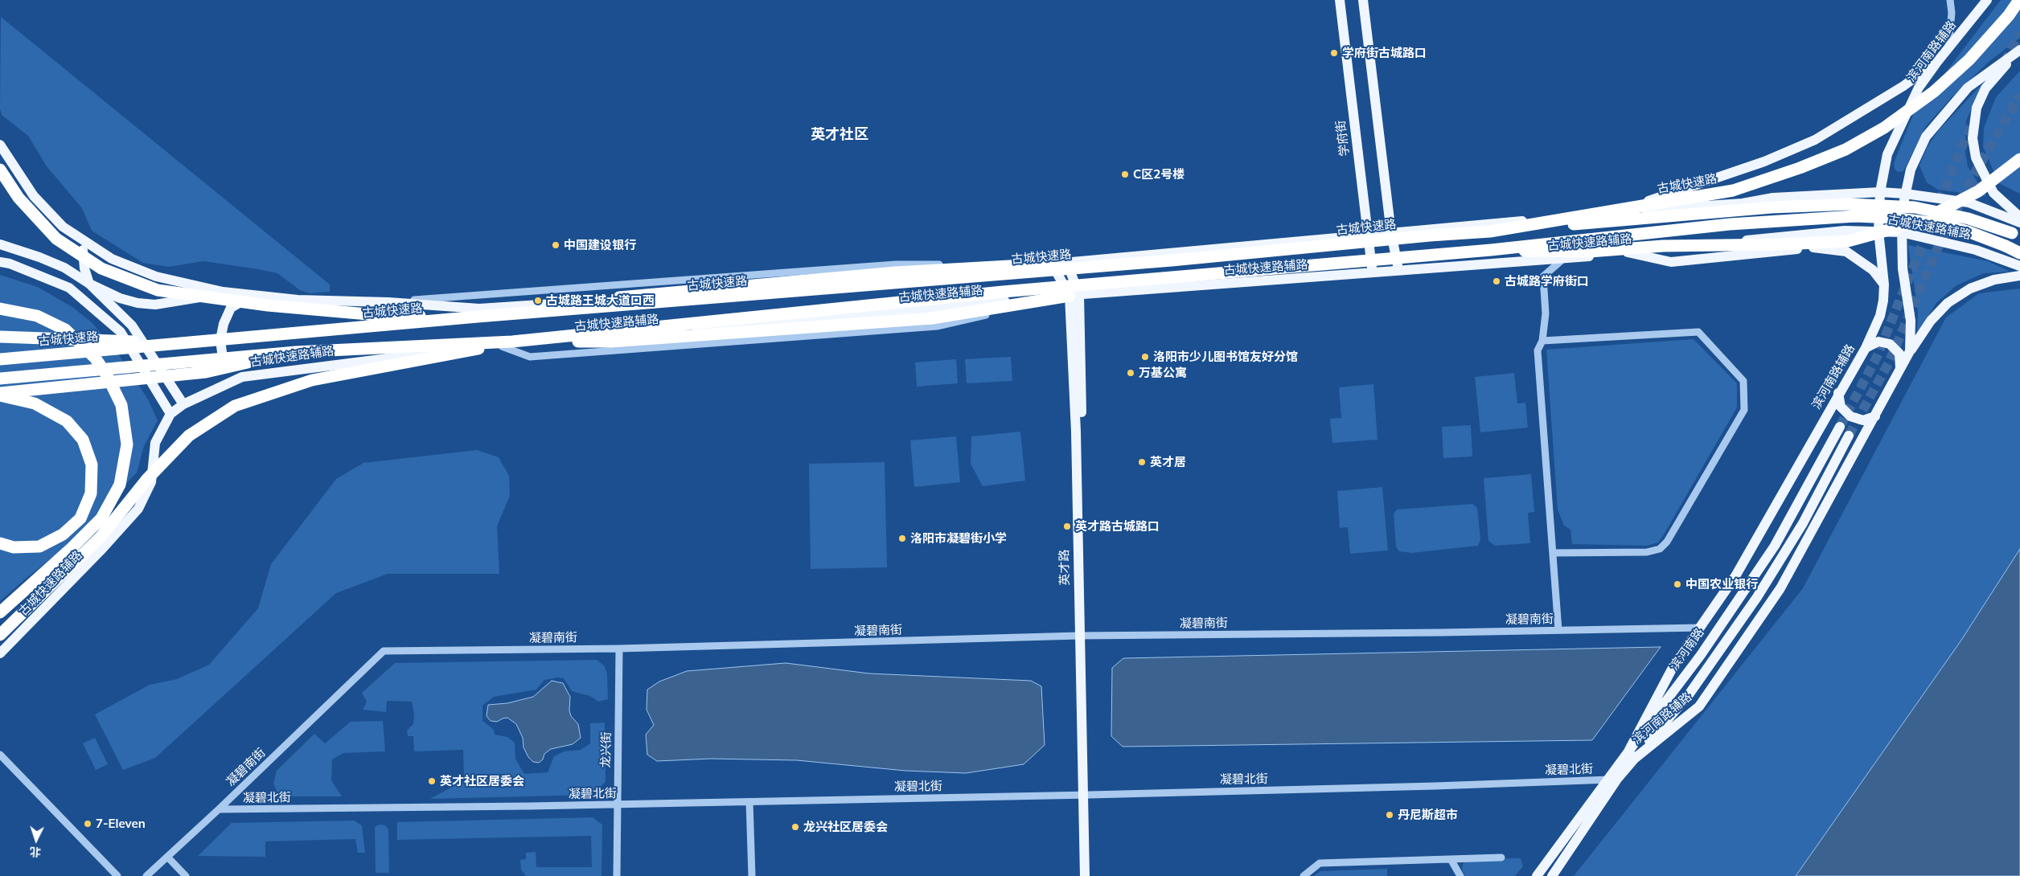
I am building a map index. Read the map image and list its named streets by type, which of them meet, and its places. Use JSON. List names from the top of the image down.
{
  "streets": {
    "highway": ["古城快速路"],
    "main road": [
      "滨河南路辅路",
      "学府街",
      "古城快速路辅路",
      "英才路",
      "滨河南路"
    ],
    "street": ["凝碧南街", "龙兴街", "凝碧北街"]
  },
  "crossings": [
    ["滨河南路辅路", "古城快速路辅路"],
    ["滨河南路辅路", "凝碧南街"],
    ["滨河南路辅路", "滨河南路"],
    ["学府街", "古城快速路辅路"],
    ["古城快速路辅路", "英才路"],
    ["英才路", "凝碧南街"],
    ["英才路", "凝碧北街"],
    ["凝碧南街", "龙兴街"],
    ["凝碧南街", "凝碧北街"],
    ["滨河南路", "凝碧北街"],
    ["龙兴街", "凝碧北街"]
  ],
  "districts": ["英才社区"],
  "places": [
    "学府街古城路口",
    "C区2号楼",
    "中国建设银行",
    "古城路学府街口",
    "古城路王城大道口西",
    "洛阳市少儿图书馆友好分馆",
    "万基公寓",
    "英才居",
    "英才路古城路口",
    "洛阳市凝碧街小学",
    "中国农业银行",
    "英才社区居委会",
    "丹尼斯超市",
    "7-Eleven",
    "龙兴社区居委会"
  ],
  "north": "bottom"
}
